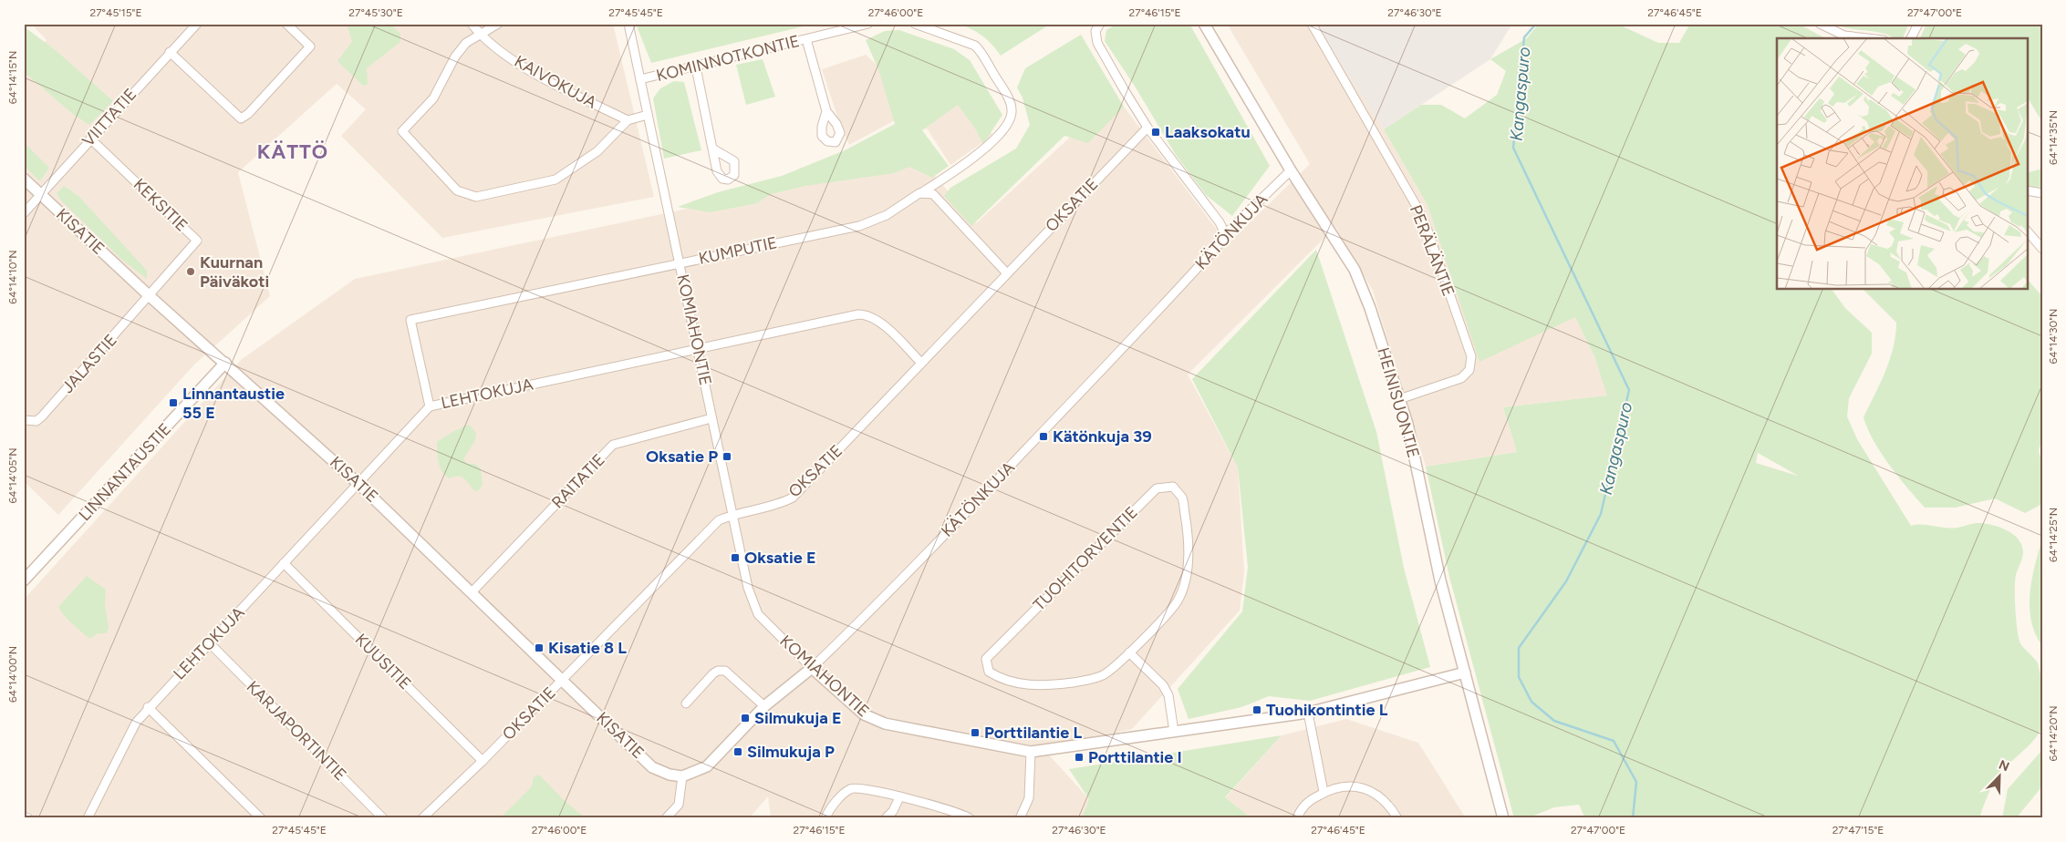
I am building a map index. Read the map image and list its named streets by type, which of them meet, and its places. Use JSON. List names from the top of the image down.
{
  "streets": {
    "street": [
      "KOMINNOTKONTIE",
      "KAIVOKUJA",
      "VIITTATIE",
      "KEKSITIE",
      "OKSATIE",
      "KISATIE",
      "KÄTÖNKUJA",
      "KUMPUTIE",
      "PERÄLÄNTIE",
      "KOMIAHONTIE",
      "JALASTIE",
      "LEHTOKUJA",
      "HEINISUONTIE",
      "LINNANTAUSTIE",
      "RAITATIE",
      "TUOHITORVENTIE",
      "KUUSITIE",
      "KARJAPORTINTIE"
    ]
  },
  "crossings": [
    ["KOMINNOTKONTIE", "KOMIAHONTIE"],
    ["VIITTATIE", "KEKSITIE"],
    ["VIITTATIE", "KISATIE"],
    ["KEKSITIE", "KISATIE"],
    ["KEKSITIE", "JALASTIE"],
    ["OKSATIE", "KISATIE"],
    ["OKSATIE", "KOMIAHONTIE"],
    ["OKSATIE", "LEHTOKUJA"],
    ["OKSATIE", "KUUSITIE"],
    ["KISATIE", "KÄTÖNKUJA"],
    ["KISATIE", "JALASTIE"],
    ["KISATIE", "LEHTOKUJA"],
    ["KISATIE", "LINNANTAUSTIE"],
    ["KISATIE", "RAITATIE"],
    ["KÄTÖNKUJA", "KOMIAHONTIE"],
    ["KÄTÖNKUJA", "HEINISUONTIE"],
    ["KUMPUTIE", "KOMIAHONTIE"],
    ["KUMPUTIE", "LEHTOKUJA"],
    ["PERÄLÄNTIE", "HEINISUONTIE"],
    ["KOMIAHONTIE", "LEHTOKUJA"],
    ["KOMIAHONTIE", "HEINISUONTIE"],
    ["KOMIAHONTIE", "RAITATIE"],
    ["LEHTOKUJA", "KUUSITIE"],
    ["LEHTOKUJA", "KARJAPORTINTIE"]
  ],
  "districts": ["KÄTTÖ"],
  "water": ["Kangaspuro"],
  "places": {
    "transit": [
      "Laaksokatu",
      "Linnantaustie 55 E",
      "Kätönkuja 39",
      "Oksatie P",
      "Oksatie E",
      "Kisatie 8 L",
      "Tuohikontintie L",
      "Silmukuja E",
      "Porttilantie L",
      "Silmukuja P",
      "Porttilantie I"
    ],
    "other": ["Kuurnan Päiväkoti"]
  },
  "north": "top right",
  "coordinates": [
    "27°45'15\"E",
    "27°45'30\"E",
    "27°45'45\"E",
    "27°46'00\"E",
    "27°46'15\"E",
    "27°46'30\"E",
    "27°46'45\"E",
    "27°47'00\"E",
    "64°14'15\"N",
    "64°14'35\"N",
    "64°14'10\"N",
    "64°14'30\"N",
    "64°14'05\"N",
    "64°14'25\"N",
    "64°14'00\"N",
    "64°14'20\"N",
    "27°47'15\"E"
  ]
}
